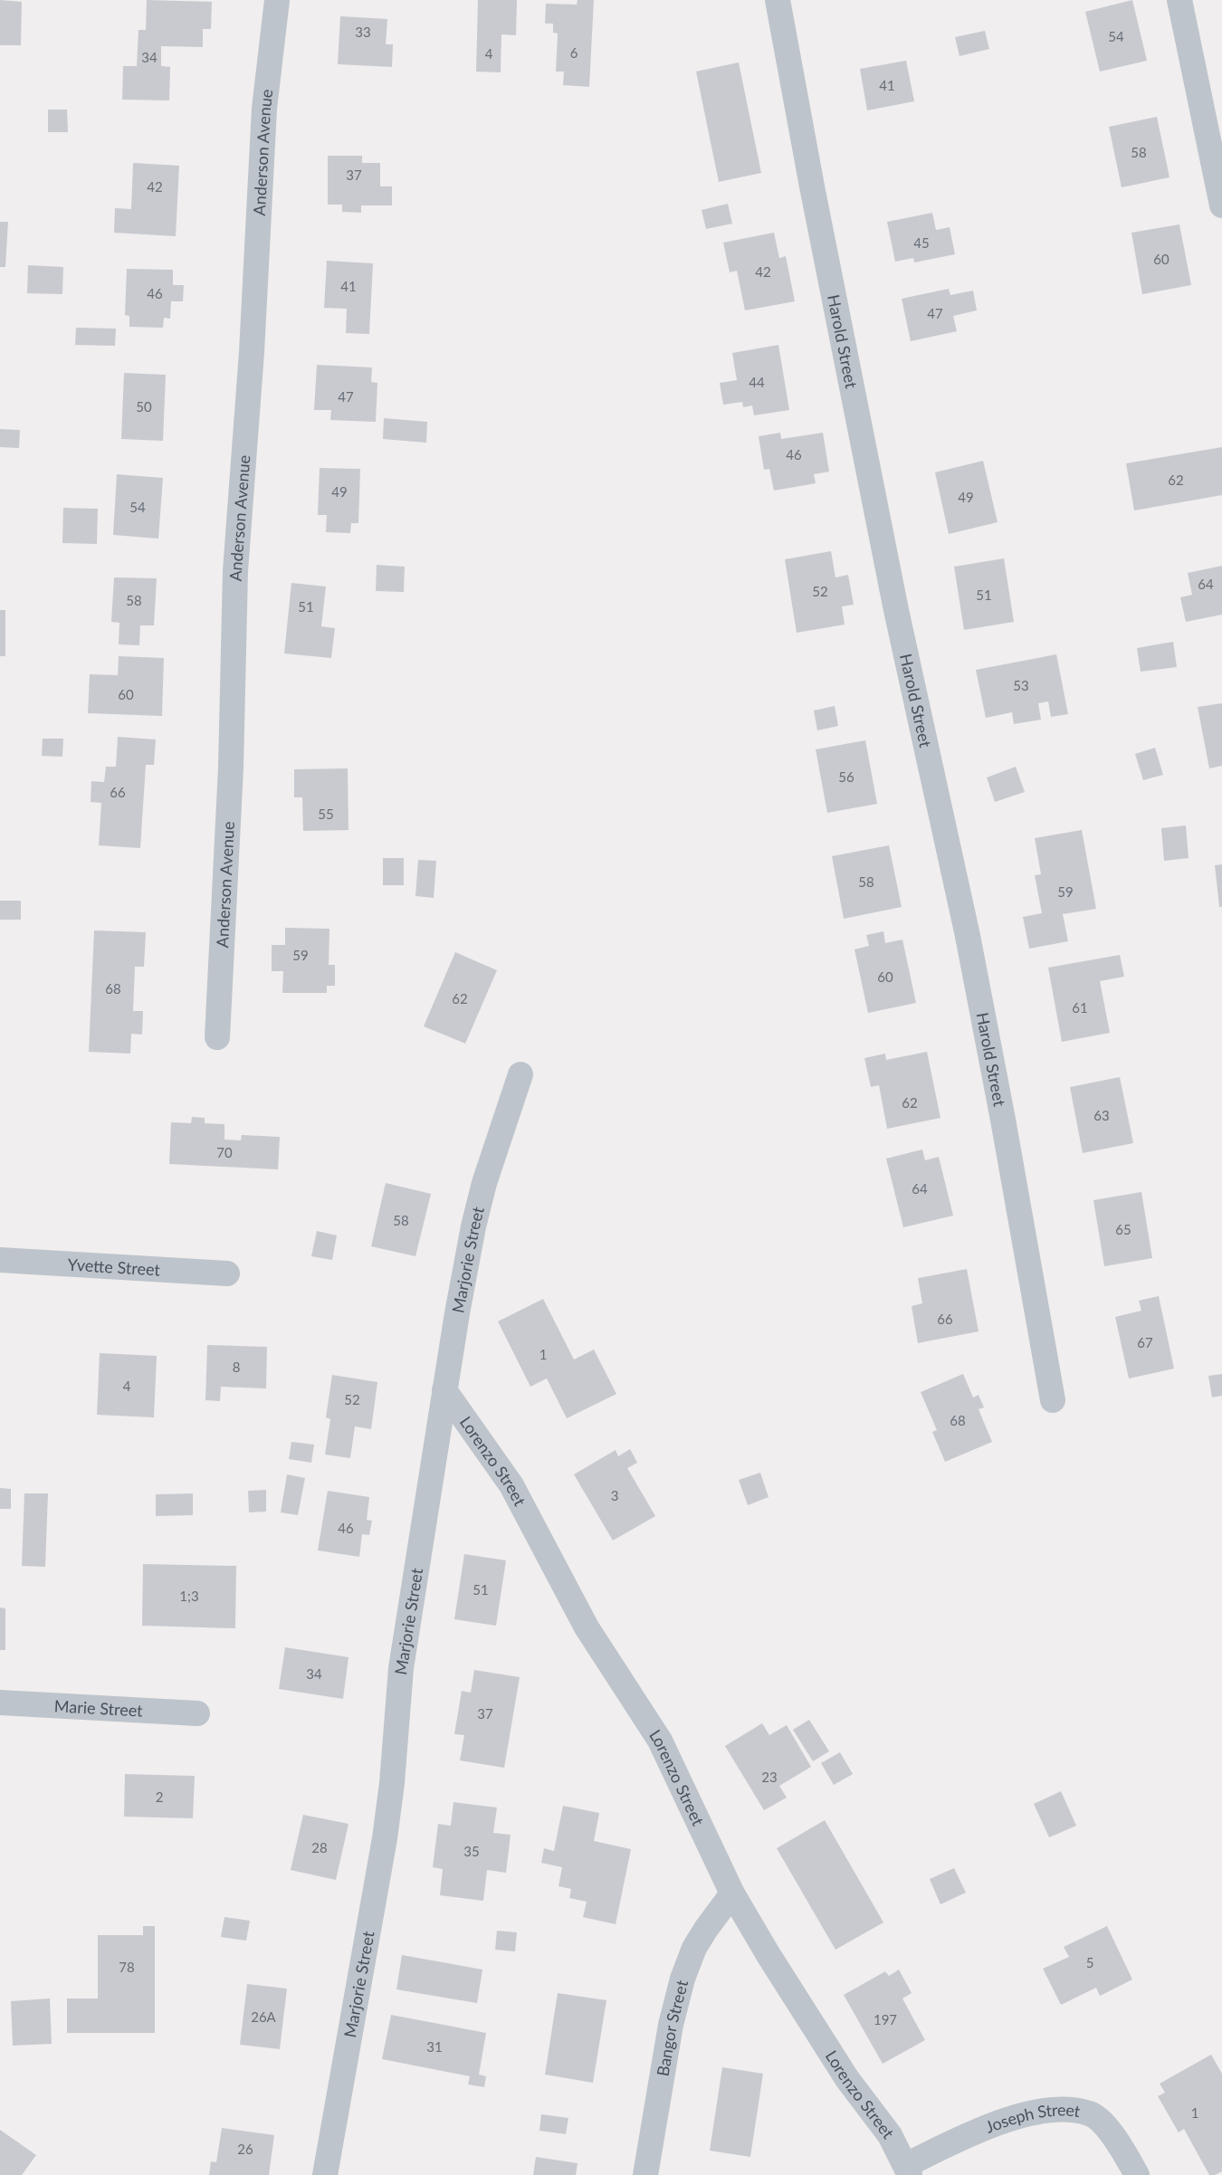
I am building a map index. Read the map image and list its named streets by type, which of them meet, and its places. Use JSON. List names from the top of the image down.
{
  "streets": {
    "street": [
      "Anderson Avenue",
      "Harold Street",
      "Marjorie Street",
      "Yvette Street",
      "Lorenzo Street",
      "Marie Street",
      "Bangor Street",
      "Joseph Street"
    ]
  },
  "crossings": [
    ["Marjorie Street", "Lorenzo Street"],
    ["Lorenzo Street", "Bangor Street"],
    ["Lorenzo Street", "Joseph Street"]
  ],
  "house_numbers": [
    "33",
    "54",
    "6",
    "4",
    "34",
    "41",
    "58",
    "37",
    "42",
    "45",
    "60",
    "42",
    "41",
    "46",
    "47",
    "44",
    "47",
    "50",
    "46",
    "62",
    "49",
    "49",
    "54",
    "64",
    "52",
    "51",
    "58",
    "51",
    "53",
    "60",
    "56",
    "66",
    "55",
    "58",
    "59",
    "59",
    "60",
    "68",
    "62",
    "61",
    "62",
    "63",
    "70",
    "64",
    "58",
    "65",
    "66",
    "67",
    "1",
    "8",
    "4",
    "52",
    "68",
    "3",
    "46",
    "51",
    "1;3",
    "34",
    "37",
    "23",
    "2",
    "28",
    "35",
    "5",
    "78",
    "26A",
    "197",
    "31",
    "1",
    "26"
  ]
}
